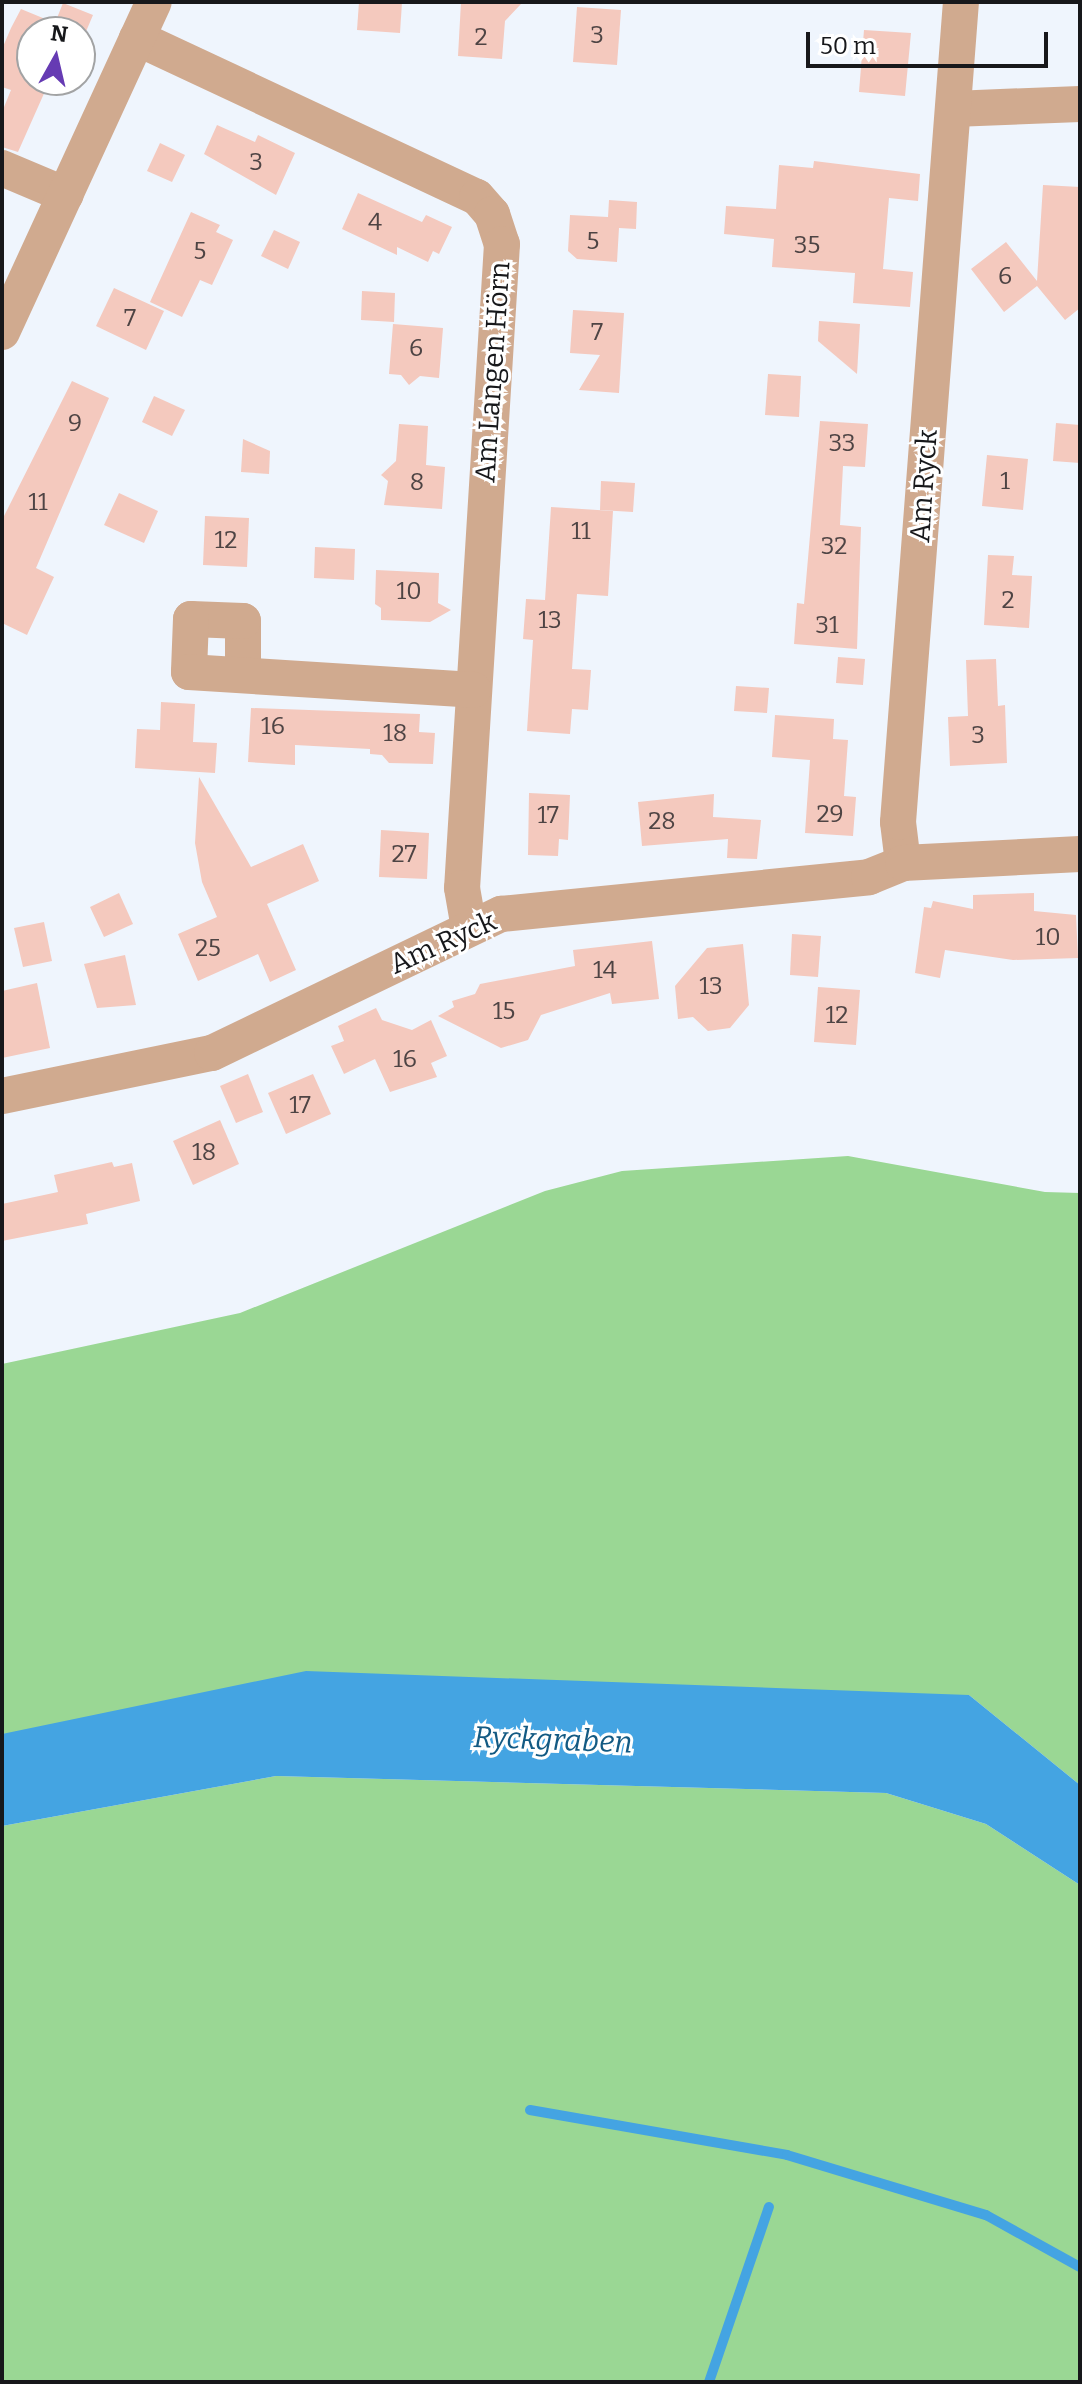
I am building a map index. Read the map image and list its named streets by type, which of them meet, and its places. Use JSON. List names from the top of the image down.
{
  "streets": {
    "street": ["Am Langen Hörn", "Am Ryck"]
  },
  "crossings": [
    ["Am Langen Hörn", "Am Ryck"]
  ],
  "water": ["Ryckgraben"],
  "house_numbers": [
    "3",
    "2",
    "3",
    "4",
    "5",
    "35",
    "5",
    "6",
    "7",
    "7",
    "6",
    "9",
    "33",
    "1",
    "8",
    "11",
    "11",
    "12",
    "32",
    "10",
    "2",
    "13",
    "31",
    "16",
    "18",
    "3",
    "29",
    "17",
    "28",
    "27",
    "10",
    "25",
    "14",
    "13",
    "15",
    "12",
    "16",
    "17",
    "18"
  ],
  "scale_bar": "50 m",
  "north": "top"
}
